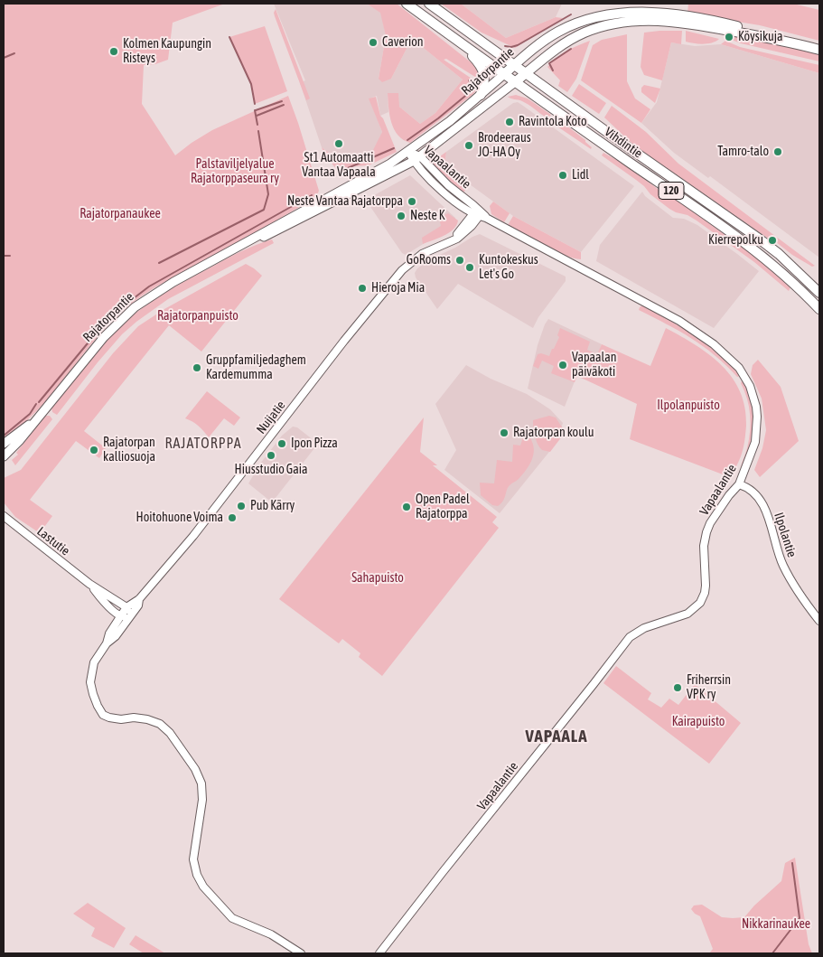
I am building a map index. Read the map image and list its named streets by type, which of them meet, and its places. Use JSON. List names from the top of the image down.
{
  "streets": {
    "main road": ["Rajatorpantie", "Vihdintie", "120"],
    "street": [
      "Vapaalantie",
      "Nuijatie",
      "Ilpolantie",
      "Lastutie"
    ]
  },
  "crossings": [
    ["Rajatorpantie", "Vihdintie"],
    ["Rajatorpantie", "Vapaalantie"],
    ["Vapaalantie", "Nuijatie"],
    ["Vapaalantie", "Ilpolantie"],
    ["Nuijatie", "Lastutie"]
  ],
  "districts": ["RAJATORPPA", "VAPAALA"],
  "parks": [
    "Palstaviljelyalue Rajatorppaseura ry",
    "Rajatorpanaukee",
    "Rajatorpanpuisto",
    "Ilpolanpuisto",
    "Sahapuisto",
    "Kairapuisto",
    "Nikkarinaukee"
  ],
  "places": [
    "Köysikuja",
    "Caverion",
    "Kolmen Kaupungin Risteys",
    "Ravintola Koto",
    "St1 Automaatti Vantaa Vapaala",
    "Brodeeraus JO-HA Oy",
    "Tamro-talo",
    "Lidl",
    "Neste Vantaa Rajatorppa",
    "Neste K",
    "Kierrepolku",
    "GoRooms",
    "Kuntokeskus Let's Go",
    "Hieroja Mia",
    "Vapaalan päiväkoti",
    "Gruppfamiljedaghem Kardemumma",
    "Rajatorpan koulu",
    "Ipon Pizza",
    "Rajatorpan kalliosuoja",
    "Hiusstudio Gaia",
    "Pub Kärry",
    "Open Padel Rajatorppa",
    "Hoitohuone Voima",
    "Friherrsin VPK ry"
  ]
}
